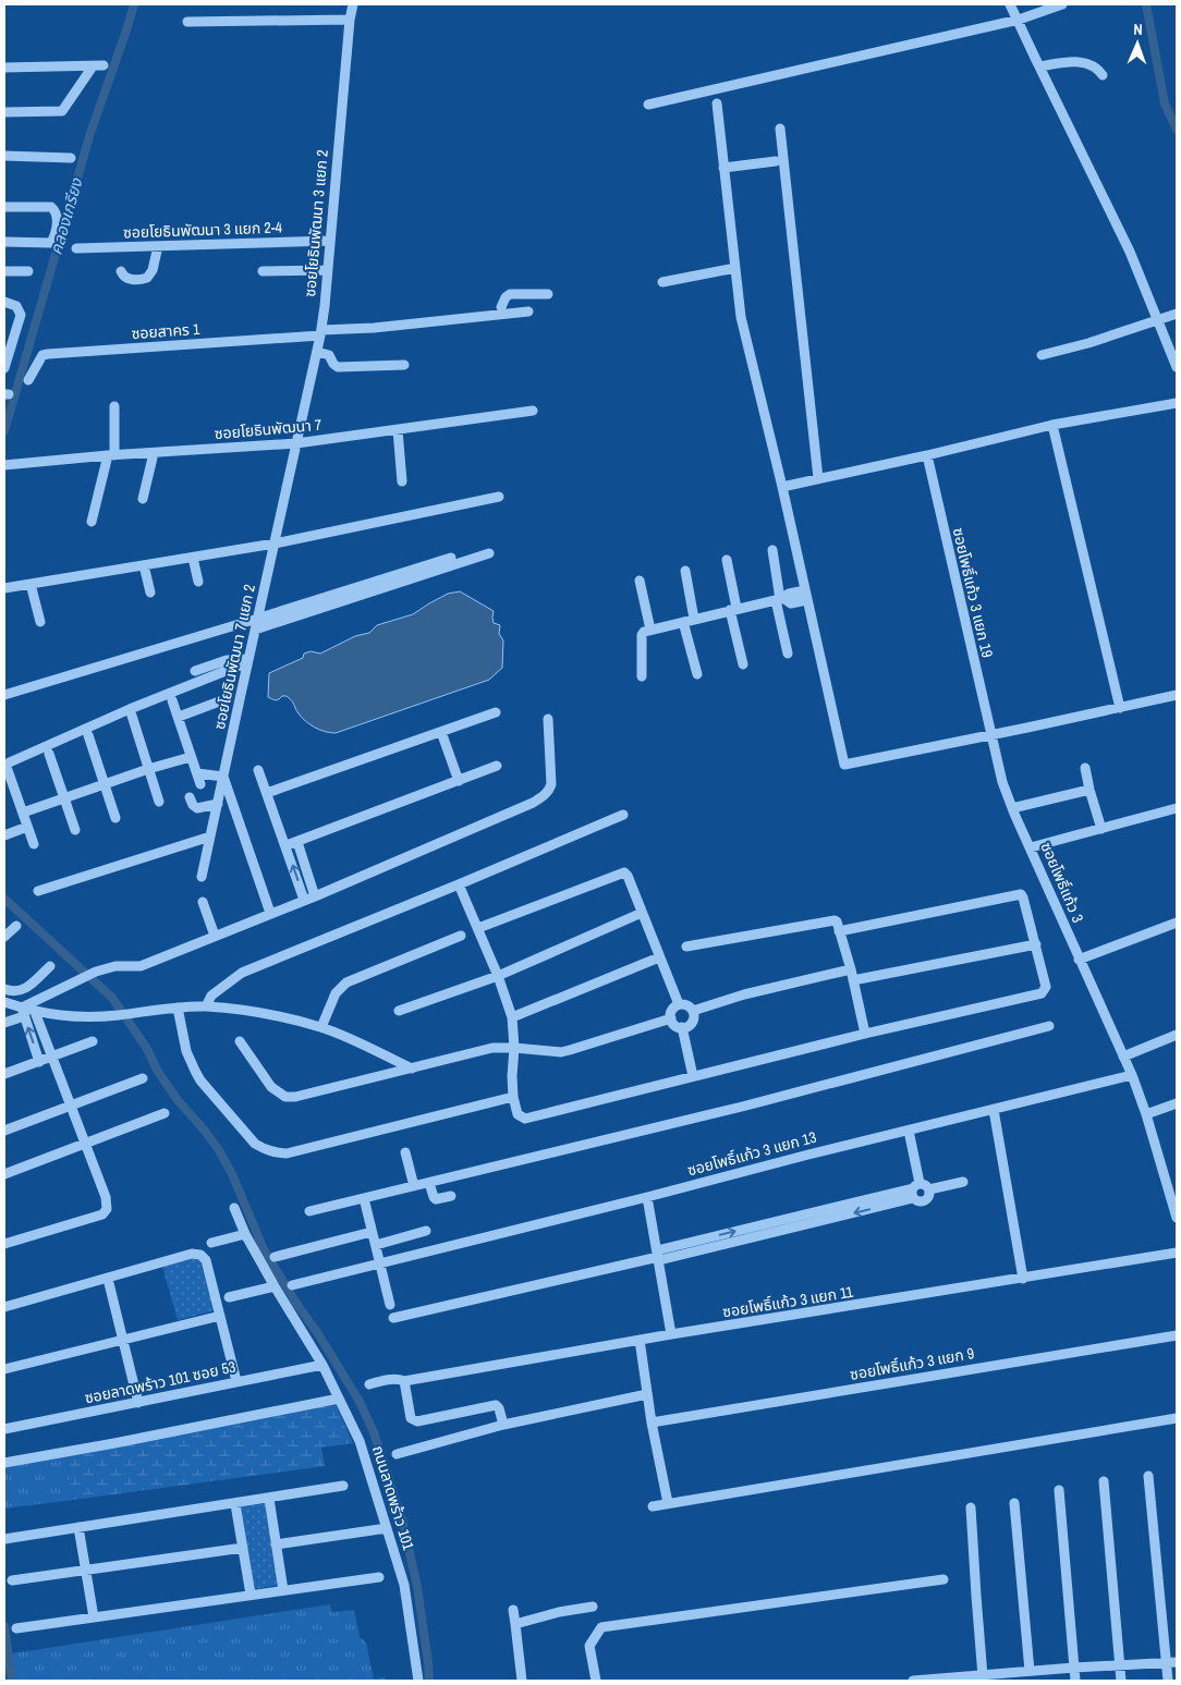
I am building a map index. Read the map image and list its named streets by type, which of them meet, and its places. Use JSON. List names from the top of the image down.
{
  "streets": {
    "street": [
      "ซอยโยธินพัฒนา 3 แยก 2",
      "ซอยโยธินพัฒนา 3 แยก 2-4",
      "ซอยสาคร 1",
      "ซอยโยธินพัฒนา 7",
      "ซอยโพธิ์แก้ว 3 แยก 19",
      "ซอยโยธินพัฒนา 7 แยก 2",
      "ซอยโพธิ์แก้ว 3",
      "ซอยโพธิ์แก้ว 3 แยก 13",
      "ซอยโพธิ์แก้ว 3 แยก 11",
      "ซอยโพธิ์แก้ว 3 แยก 9",
      "ซอยลาดพร้าว 101 ซอย 53",
      "ถนนลาดพร้าว 101"
    ]
  },
  "crossings": [
    ["ซอยโยธินพัฒนา 3 แยก 2", "ซอยโยธินพัฒนา 3 แยก 2-4"],
    ["ซอยโยธินพัฒนา 3 แยก 2", "ซอยสาคร 1"],
    ["ซอยโยธินพัฒนา 3 แยก 2", "ซอยโยธินพัฒนา 7"],
    ["ซอยโยธินพัฒนา 3 แยก 2", "ซอยโยธินพัฒนา 7 แยก 2"],
    ["ซอยโยธินพัฒนา 7", "ซอยโยธินพัฒนา 7 แยก 2"],
    ["ซอยโพธิ์แก้ว 3 แยก 19", "ซอยโพธิ์แก้ว 3"],
    ["ซอยโพธิ์แก้ว 3", "ซอยโพธิ์แก้ว 3 แยก 13"],
    ["ซอยลาดพร้าว 101 ซอย 53", "ถนนลาดพร้าว 101"]
  ],
  "water": ["คลองเกรียง"],
  "north": "top"
}
